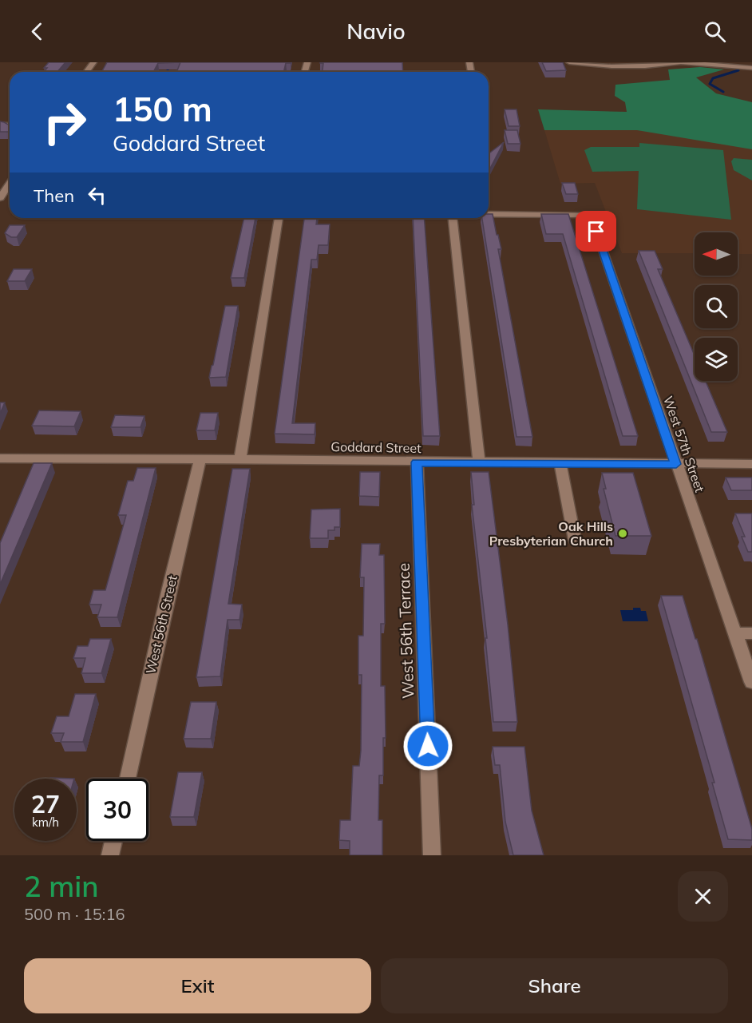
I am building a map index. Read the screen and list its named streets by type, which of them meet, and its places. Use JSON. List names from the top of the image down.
{
  "streets": {
    "street": [
      "West 57th Street",
      "Goddard Street",
      "West 56th Street",
      "West 56th Terrace"
    ]
  },
  "crossings": [
    ["West 57th Street", "Goddard Street"],
    ["Goddard Street", "West 56th Street"],
    ["Goddard Street", "West 56th Terrace"]
  ],
  "places": ["Oak Hills Presbyterian Church"],
  "north": "left",
  "page": {
    "header": "Navio",
    "turn": ["150 m", "Goddard Street"],
    "then": "Then",
    "speed": "27 km/h",
    "limit": "30",
    "heading": ["2 min", "500 m · 15:16"],
    "buttons": ["Exit", "Share"]
  }
}
